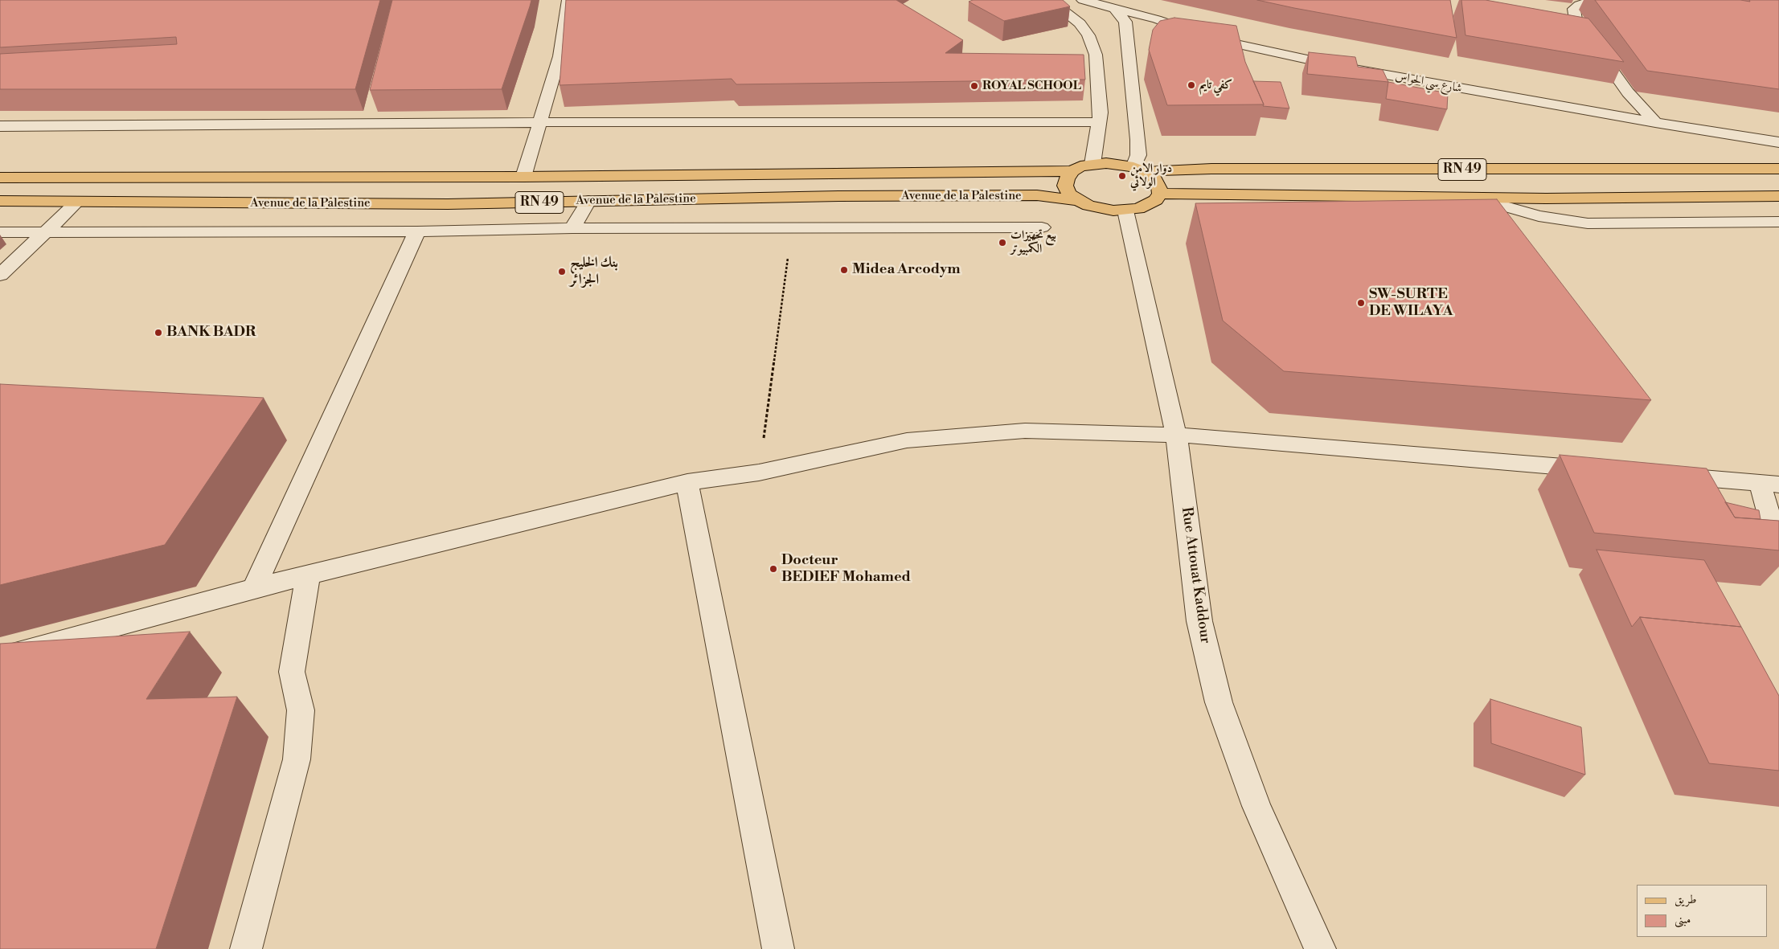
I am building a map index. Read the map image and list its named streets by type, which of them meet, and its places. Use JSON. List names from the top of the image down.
{
  "streets": {
    "main road": ["RN 49", "Avenue de la Palestine"],
    "street": ["شارع سي الحواس", "Rue Attouat Kaddour"]
  },
  "crossings": [
    ["RN 49", "Avenue de la Palestine"]
  ],
  "places": [
    "كفي تايم",
    "ROYAL SCHOOL",
    "دوار الامن الولائي",
    "بيع تجهيزات الكمبيوتر",
    "Midea Arcodym",
    "بنك الخليج الجزائر",
    "SW-SURTE DE WILAYA",
    "BANK BADR",
    "Docteur BEDIEF Mohamed"
  ],
  "legend": ["طريق", "مبنى"]
}
